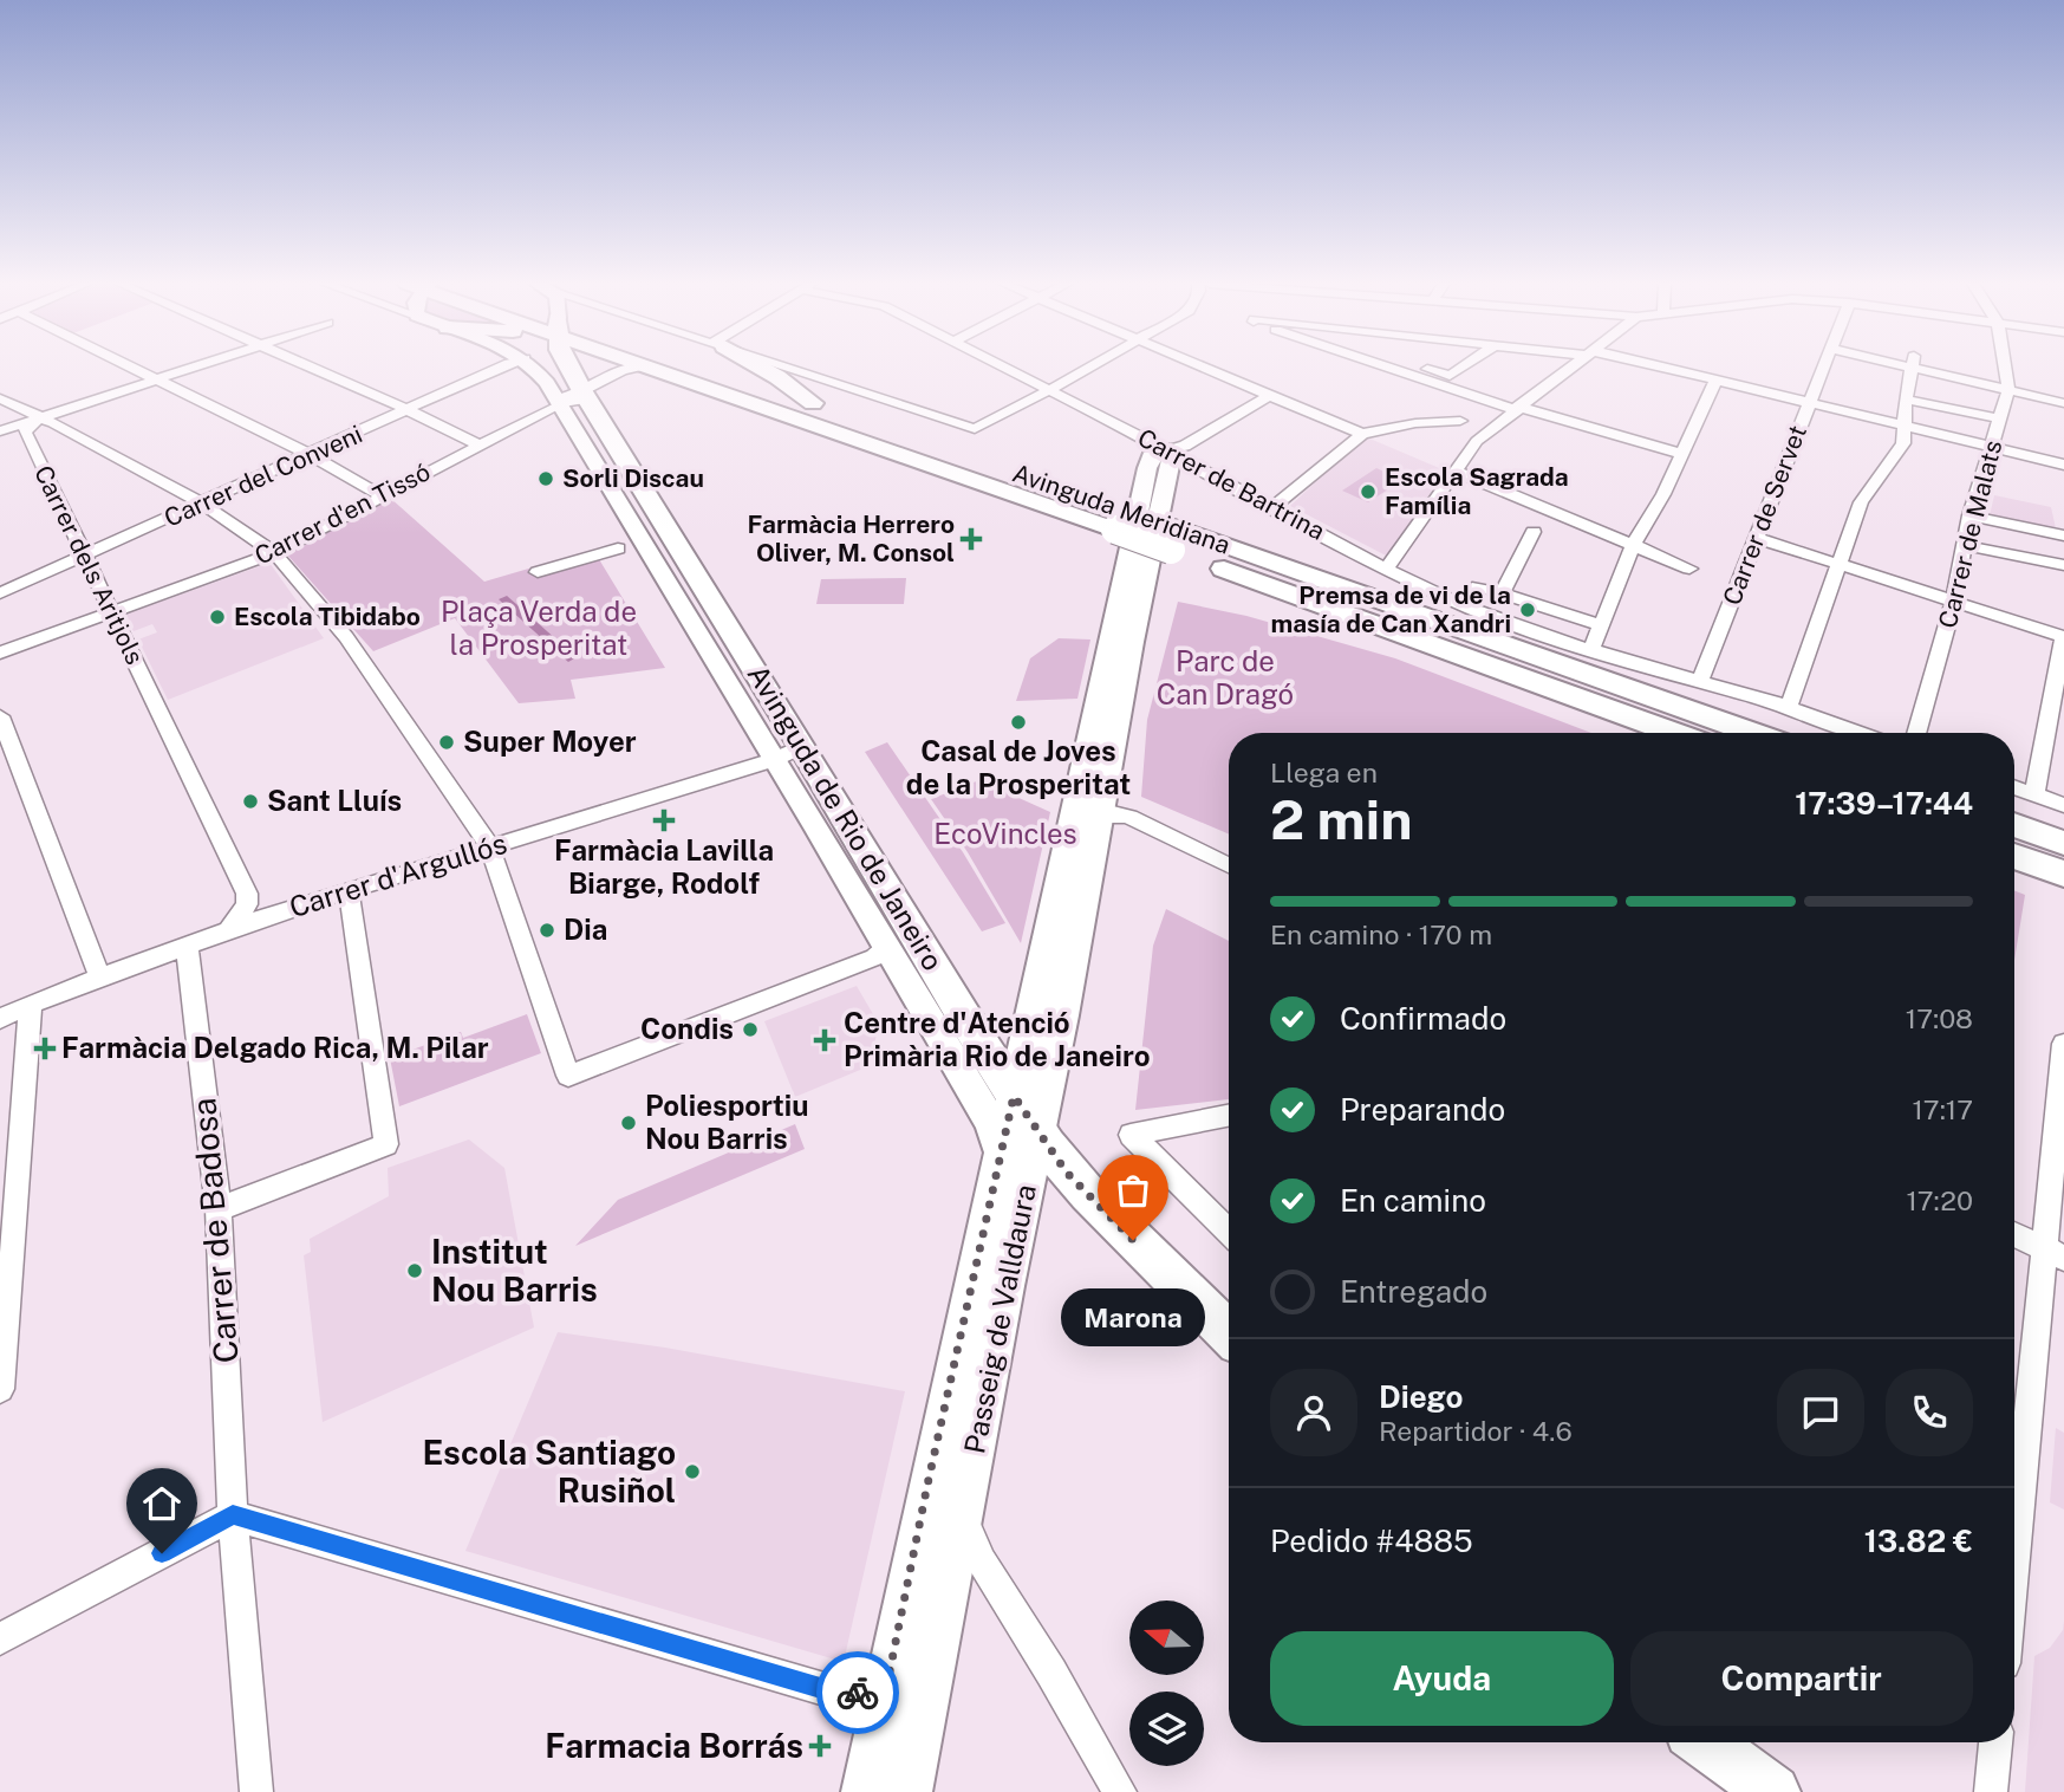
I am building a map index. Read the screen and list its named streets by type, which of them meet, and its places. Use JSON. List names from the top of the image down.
{
  "streets": {
    "main road": ["Avinguda Meridiana", "Avinguda de Rio de Janeiro"],
    "street": [
      "Carrer del Conveni",
      "Carrer de Bartrina",
      "Carrer d'en Tissó",
      "Carrer de Servet",
      "Carrer de Malats",
      "Carrer dels Aritjols",
      "Carrer d'Argullós",
      "Carrer de Badosa",
      "Passeig de Valldaura"
    ]
  },
  "crossings": [
    ["Carrer del Conveni", "Carrer dels Aritjols"],
    ["Carrer de Bartrina", "Passeig de Valldaura"],
    ["Carrer d'en Tissó", "Carrer dels Aritjols"],
    ["Carrer d'en Tissó", "Avinguda de Rio de Janeiro"],
    ["Carrer dels Aritjols", "Carrer d'Argullós"],
    ["Avinguda de Rio de Janeiro", "Carrer d'Argullós"],
    ["Avinguda de Rio de Janeiro", "Passeig de Valldaura"],
    ["Carrer d'Argullós", "Carrer de Badosa"]
  ],
  "parks": ["Plaça Verda de la Prosperitat", "Parc de Can Dragó", "EcoVincles"],
  "places": {
    "other": [
      "Sorli Discau",
      "Escola Sagrada Família",
      "Premsa de vi de la masía de Can Xandri",
      "Escola Tibidabo",
      "Casal de Joves de la Prosperitat",
      "Super Moyer",
      "Sant Lluís",
      "Dia",
      "Condis",
      "Poliesportiu Nou Barris",
      "Marona",
      "Institut Nou Barris",
      "Escola Santiago Rusiñol"
    ],
    "health": [
      "Farmàcia Herrero Oliver, M. Consol",
      "Farmàcia Lavilla Biarge, Rodolf",
      "Centre d'Atenció Primària Rio de Janeiro",
      "Farmàcia Delgado Rica, M. Pilar",
      "Farmacia Borrás"
    ]
  },
  "north": "left",
  "page": {
    "heading": ["2 min", "Llega en", "17:39–17:44"],
    "panel": [
      "Diego",
      "Repartidor · 4.6",
      "Pedido #4885",
      "13.82 €"
    ],
    "bar": "En camino · 170 m",
    "list": [
      ["Confirmado", "17:08"],
      ["Preparando", "17:17"],
      ["En camino", "17:20"],
      "Entregado"
    ],
    "bubble": "Marona",
    "buttons": ["Ayuda", "Compartir"]
  }
}
